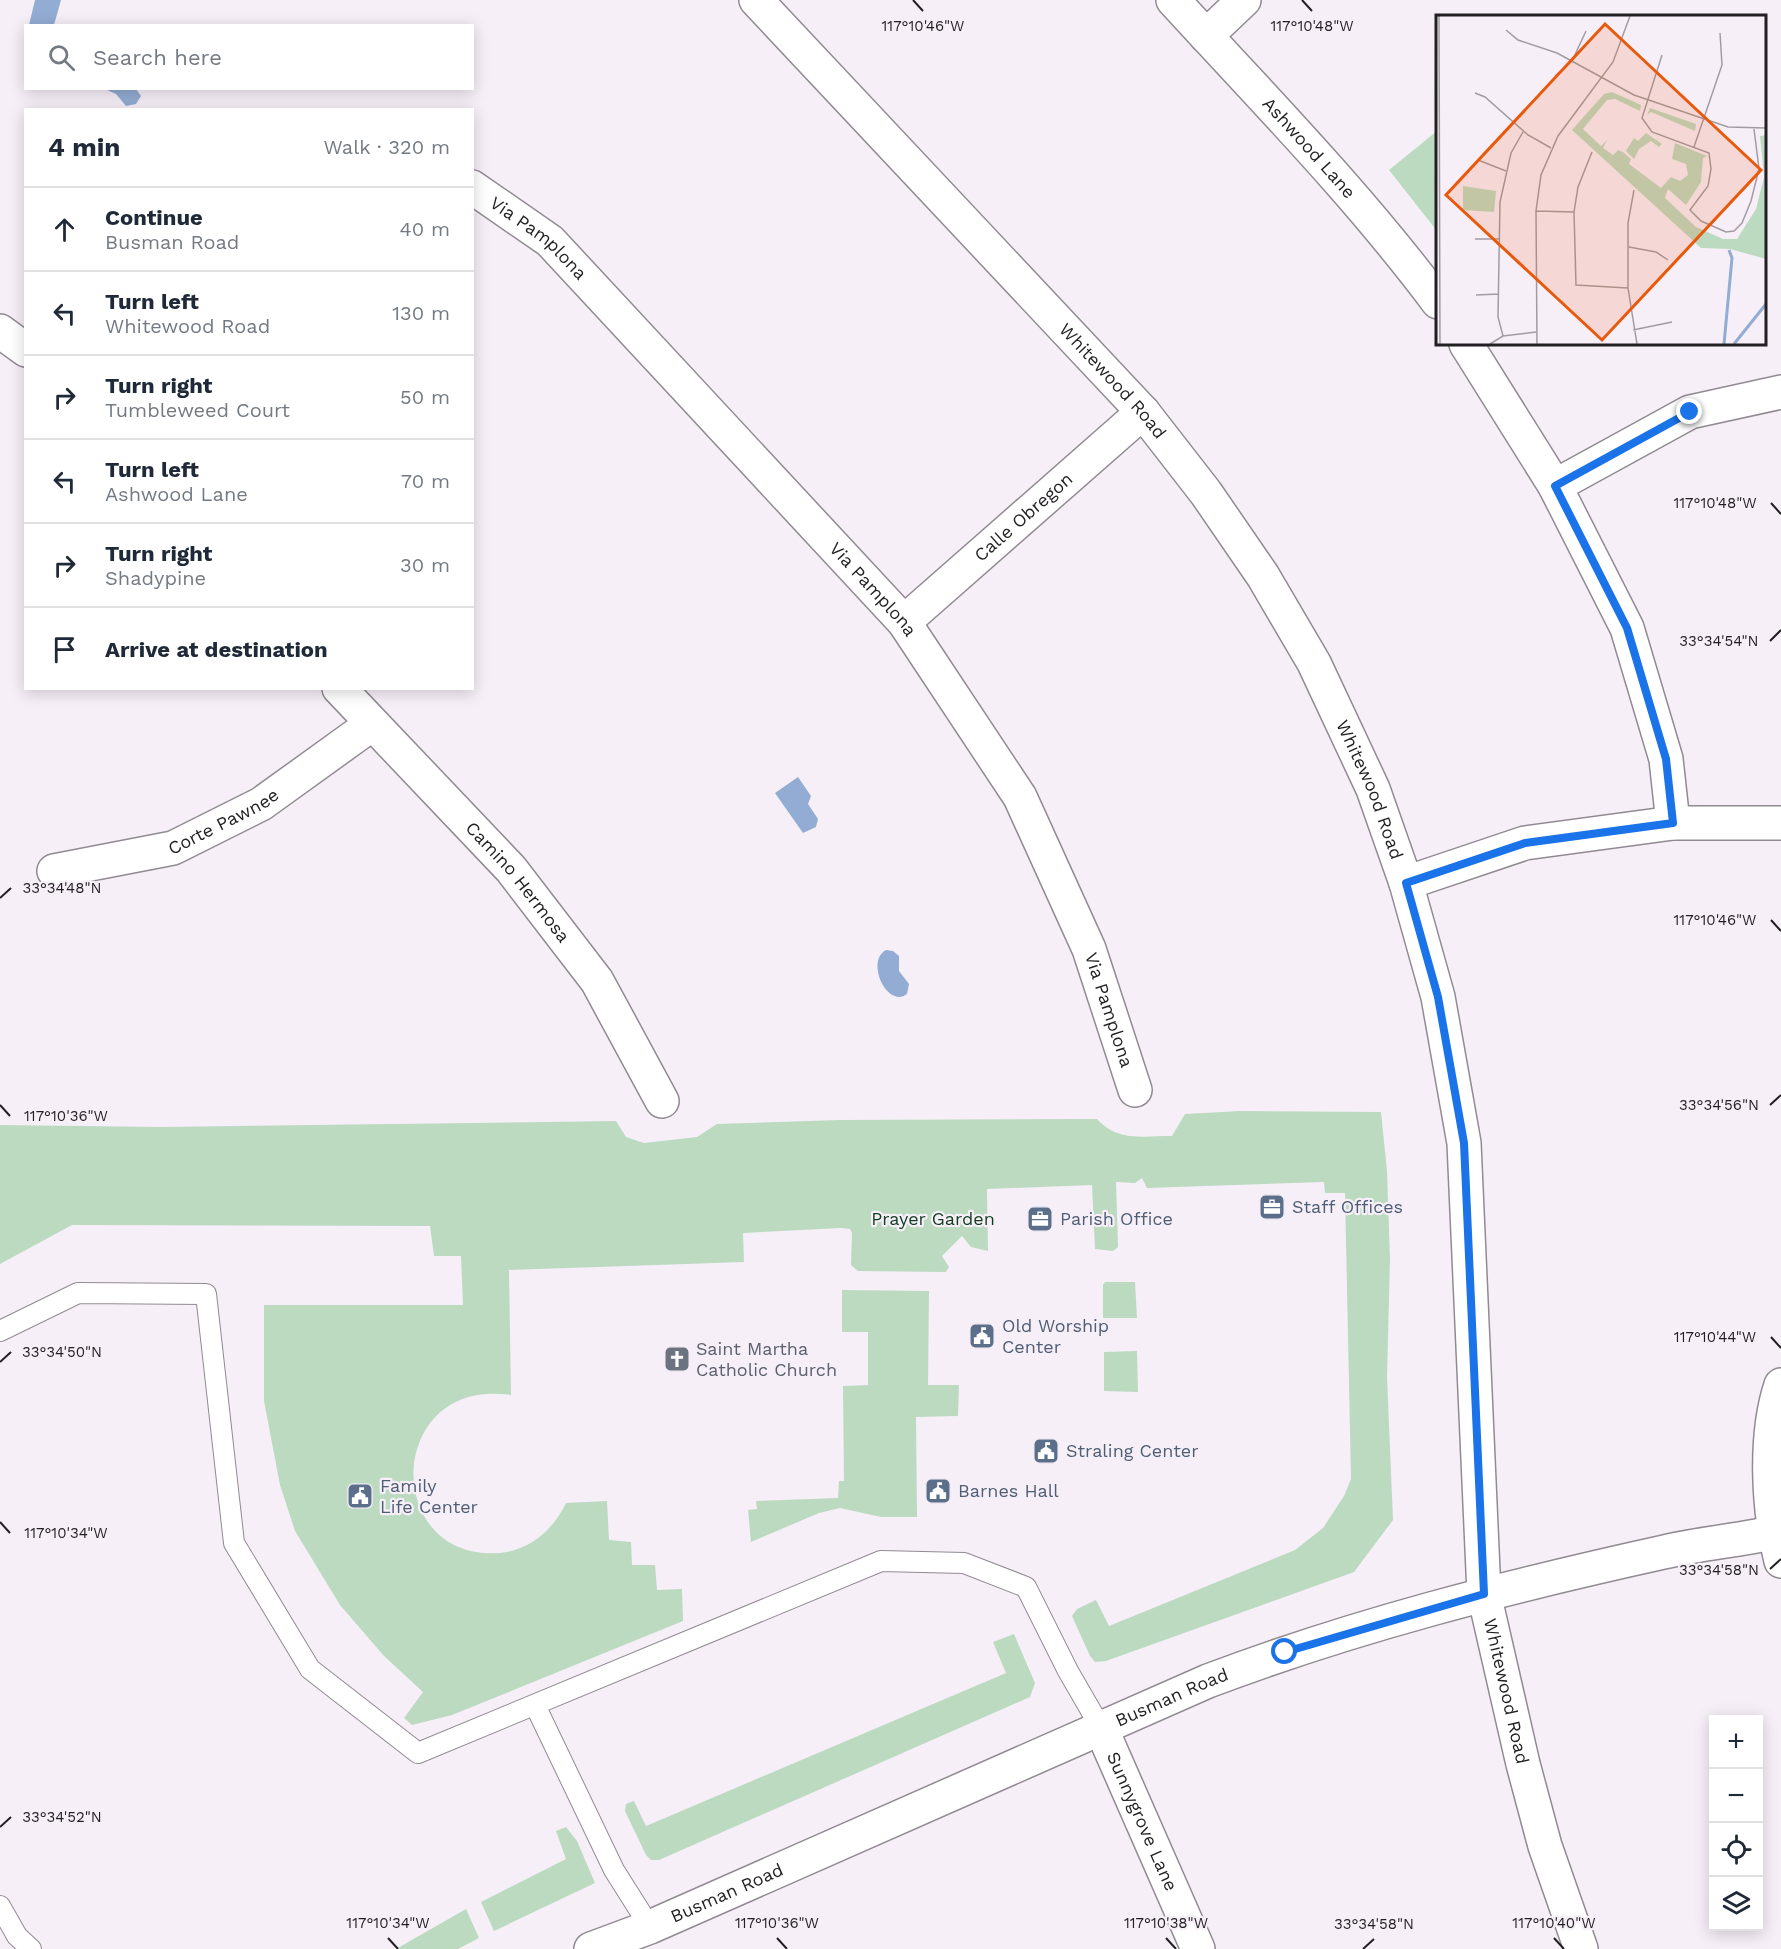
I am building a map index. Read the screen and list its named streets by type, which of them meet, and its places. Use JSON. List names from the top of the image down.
{
  "streets": {
    "street": [
      "Ashwood Lane",
      "Via Pamplona",
      "Whitewood Road",
      "Calle Obregon",
      "Corte Pawnee",
      "Camino Hermosa",
      "Busman Road",
      "Sunnygrove Lane"
    ]
  },
  "crossings": [
    ["Via Pamplona", "Calle Obregon"],
    ["Whitewood Road", "Calle Obregon"],
    ["Whitewood Road", "Busman Road"],
    ["Corte Pawnee", "Camino Hermosa"],
    ["Busman Road", "Sunnygrove Lane"]
  ],
  "parks": ["Prayer Garden"],
  "places": {
    "office": ["Staff Offices", "Parish Office"],
    "public building": [
      "Old Worship Center",
      "Straling Center",
      "Barnes Hall",
      "Family Life Center"
    ],
    "church": ["Saint Martha Catholic Church"]
  },
  "page": {
    "search": "Search here",
    "heading": ["4 min", "Walk · 320 m"],
    "list": [
      ["Continue", "Busman Road", "40 m"],
      ["Turn left", "Whitewood Road", "130 m"],
      ["Turn right", "Tumbleweed Court", "50 m"],
      ["Turn left", "Ashwood Lane", "70 m"],
      ["Turn right", "Shadypine", "30 m"],
      "Arrive at destination"
    ],
    "map_buttons": ["+", "−"]
  },
  "coordinates": [
    "117°10'46\"W",
    "117°10'48\"W",
    "33°34'54\"N",
    "33°34'48\"N",
    "33°34'56\"N",
    "117°10'36\"W",
    "117°10'44\"W",
    "33°34'50\"N",
    "117°10'34\"W",
    "33°34'58\"N",
    "33°34'52\"N",
    "117°10'38\"W",
    "117°10'40\"W"
  ]
}
